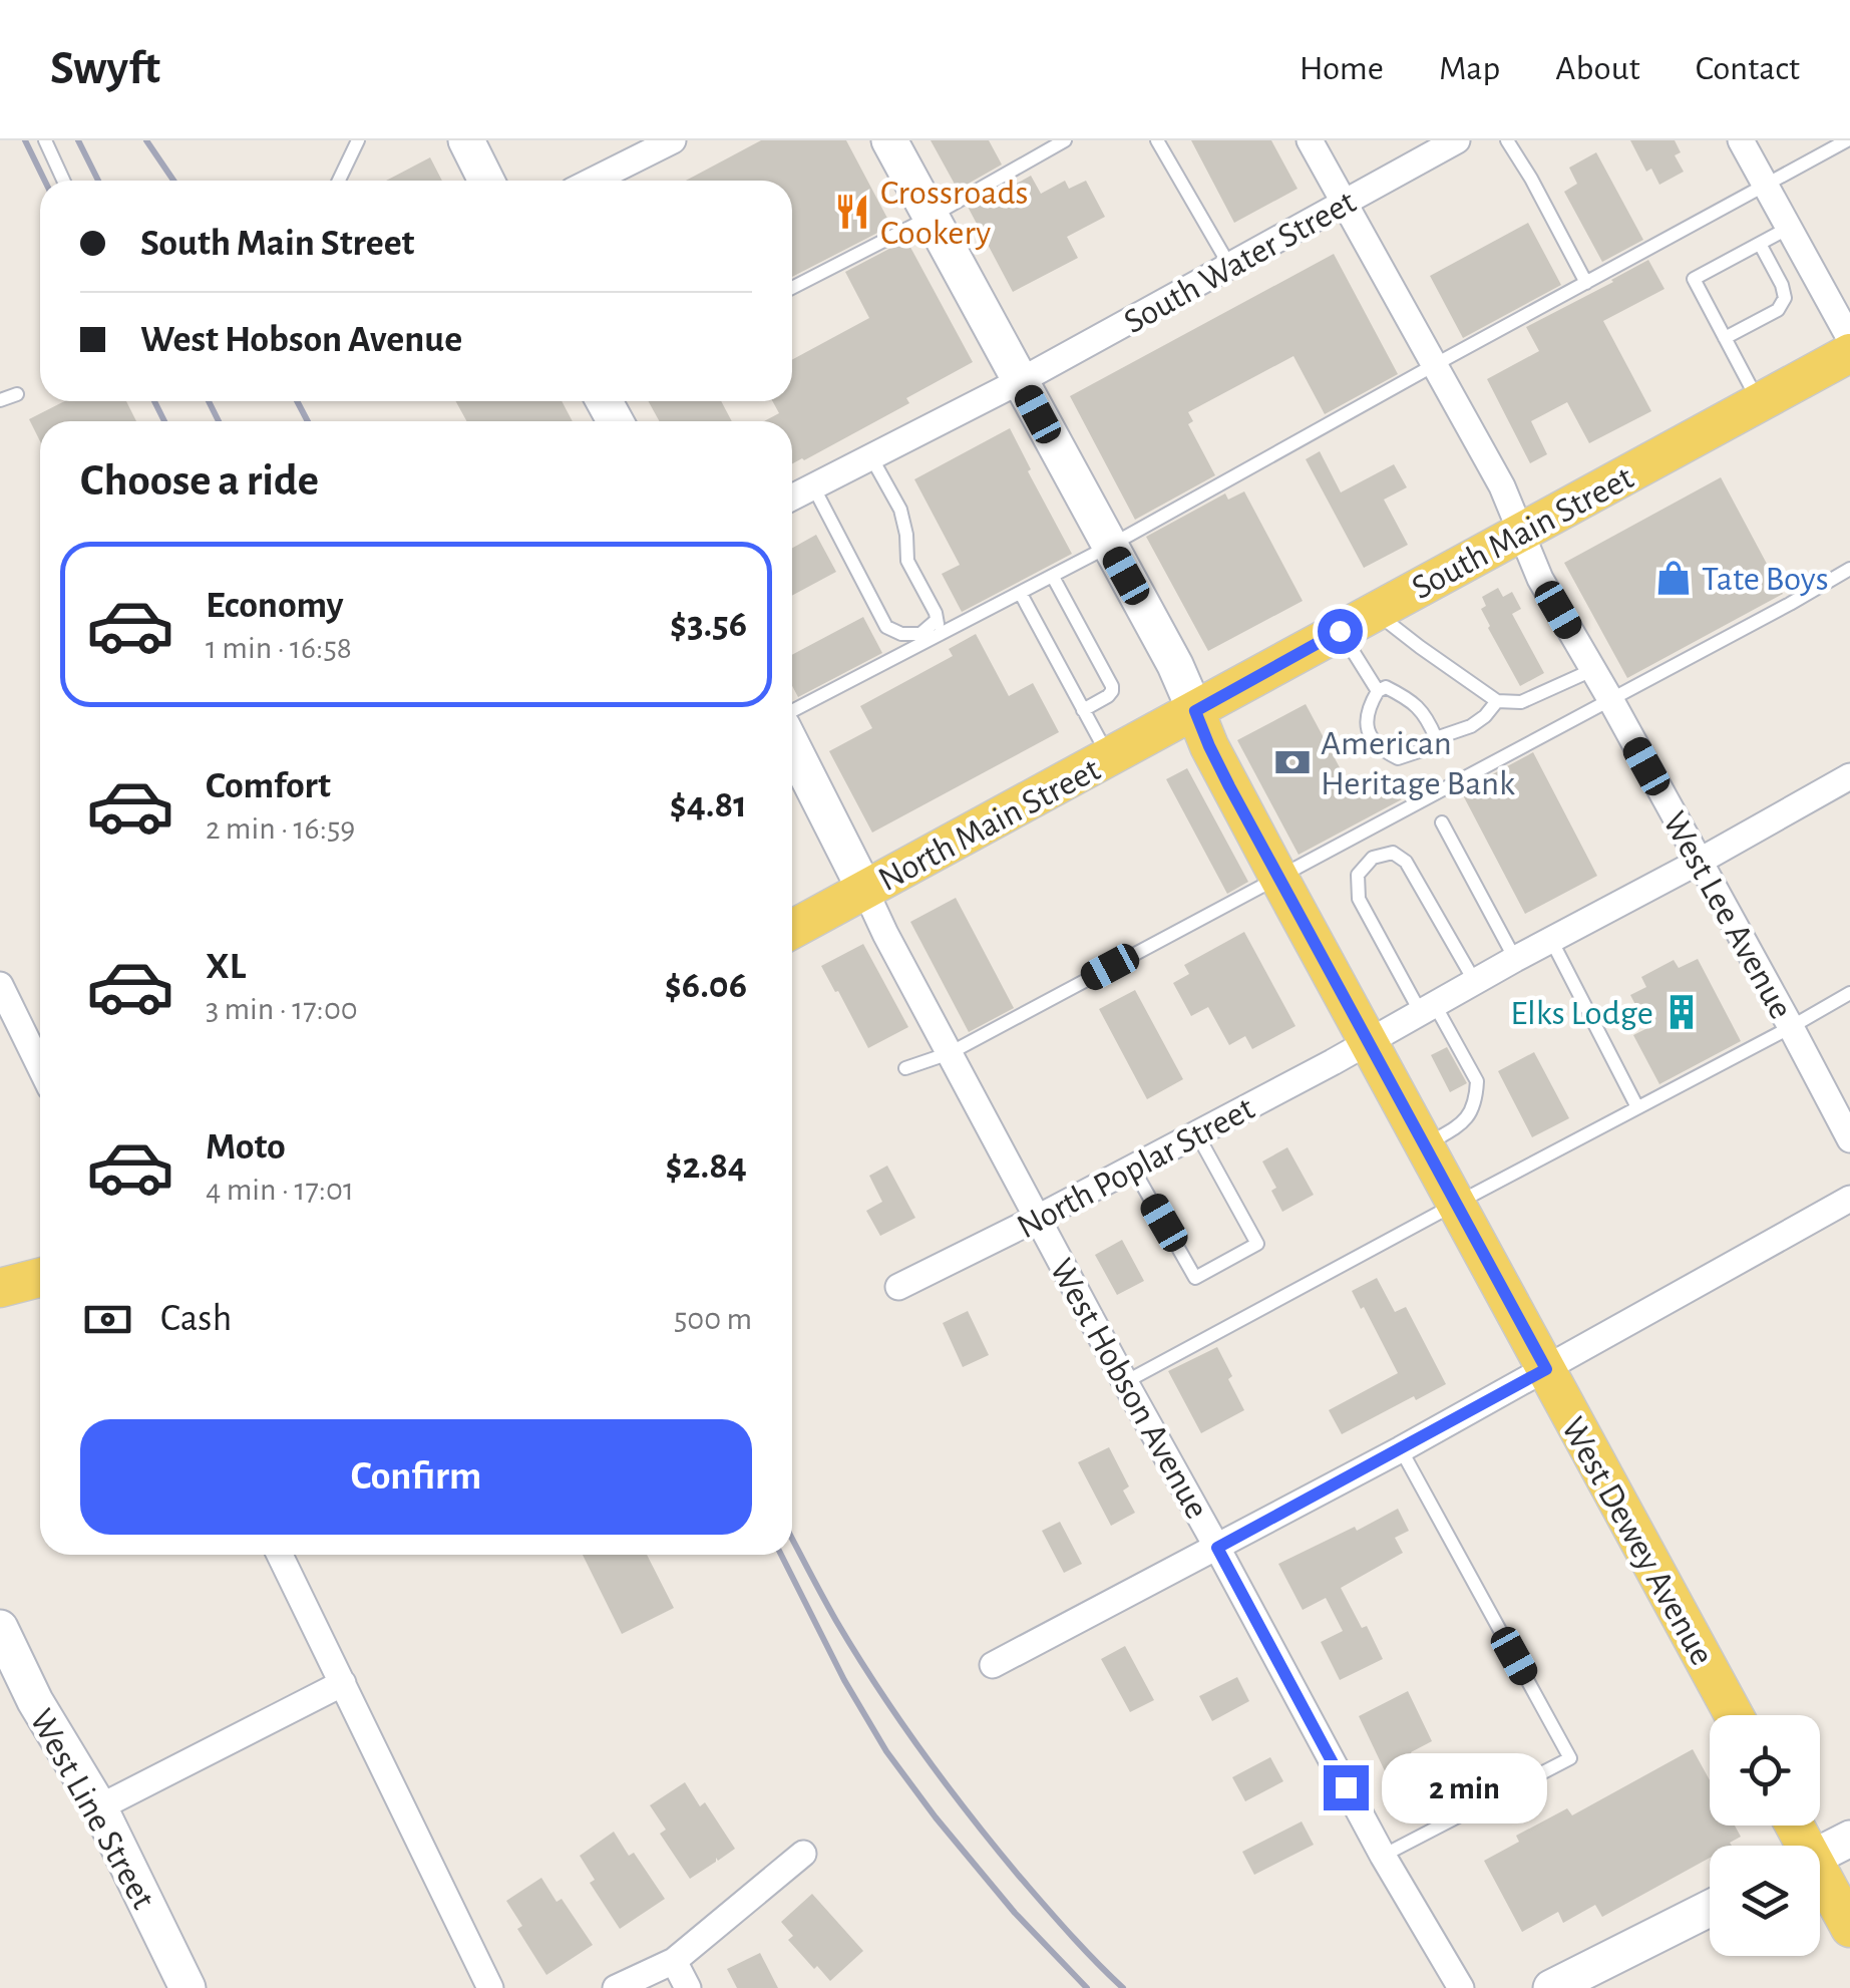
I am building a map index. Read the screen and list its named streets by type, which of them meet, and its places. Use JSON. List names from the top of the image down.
{
  "streets": {
    "main road": ["South Main Street", "North Main Street", "West Dewey Avenue"],
    "street": [
      "South Water Street",
      "West Lee Avenue",
      "North Poplar Street",
      "West Hobson Avenue",
      "West Line Street"
    ]
  },
  "crossings": [
    ["South Water Street", "West Lee Avenue"],
    ["South Main Street", "North Main Street"],
    ["South Main Street", "West Lee Avenue"],
    ["South Main Street", "West Dewey Avenue"],
    ["North Main Street", "West Hobson Avenue"],
    ["North Main Street", "West Dewey Avenue"],
    ["West Lee Avenue", "North Poplar Street"],
    ["North Poplar Street", "West Hobson Avenue"],
    ["North Poplar Street", "West Dewey Avenue"]
  ],
  "places": {
    "restaurant": ["Crossroads Cookery"],
    "shop": ["Tate Boys"],
    "bank": ["American Heritage Bank"],
    "building": ["Elks Lodge"]
  },
  "page": {
    "header": "Swyft",
    "nav": [
      "Home",
      "Map",
      "About",
      "Contact"
    ],
    "banner": ["South Main Street", "West Hobson Avenue"],
    "heading": "Choose a ride",
    "list": [
      {
        "name": "Economy",
        "note": "1 min · 16:58",
        "value": "$3.56"
      },
      {
        "name": "Comfort",
        "note": "2 min · 16:59",
        "value": "$4.81"
      },
      {
        "name": "XL",
        "note": "3 min · 17:00",
        "value": "$6.06"
      },
      {
        "name": "Moto",
        "note": "4 min · 17:01",
        "value": "$2.84"
      }
    ],
    "pay": ["Cash", "500 m"],
    "buttons": "Confirm",
    "bubble": "2 min"
  }
}
